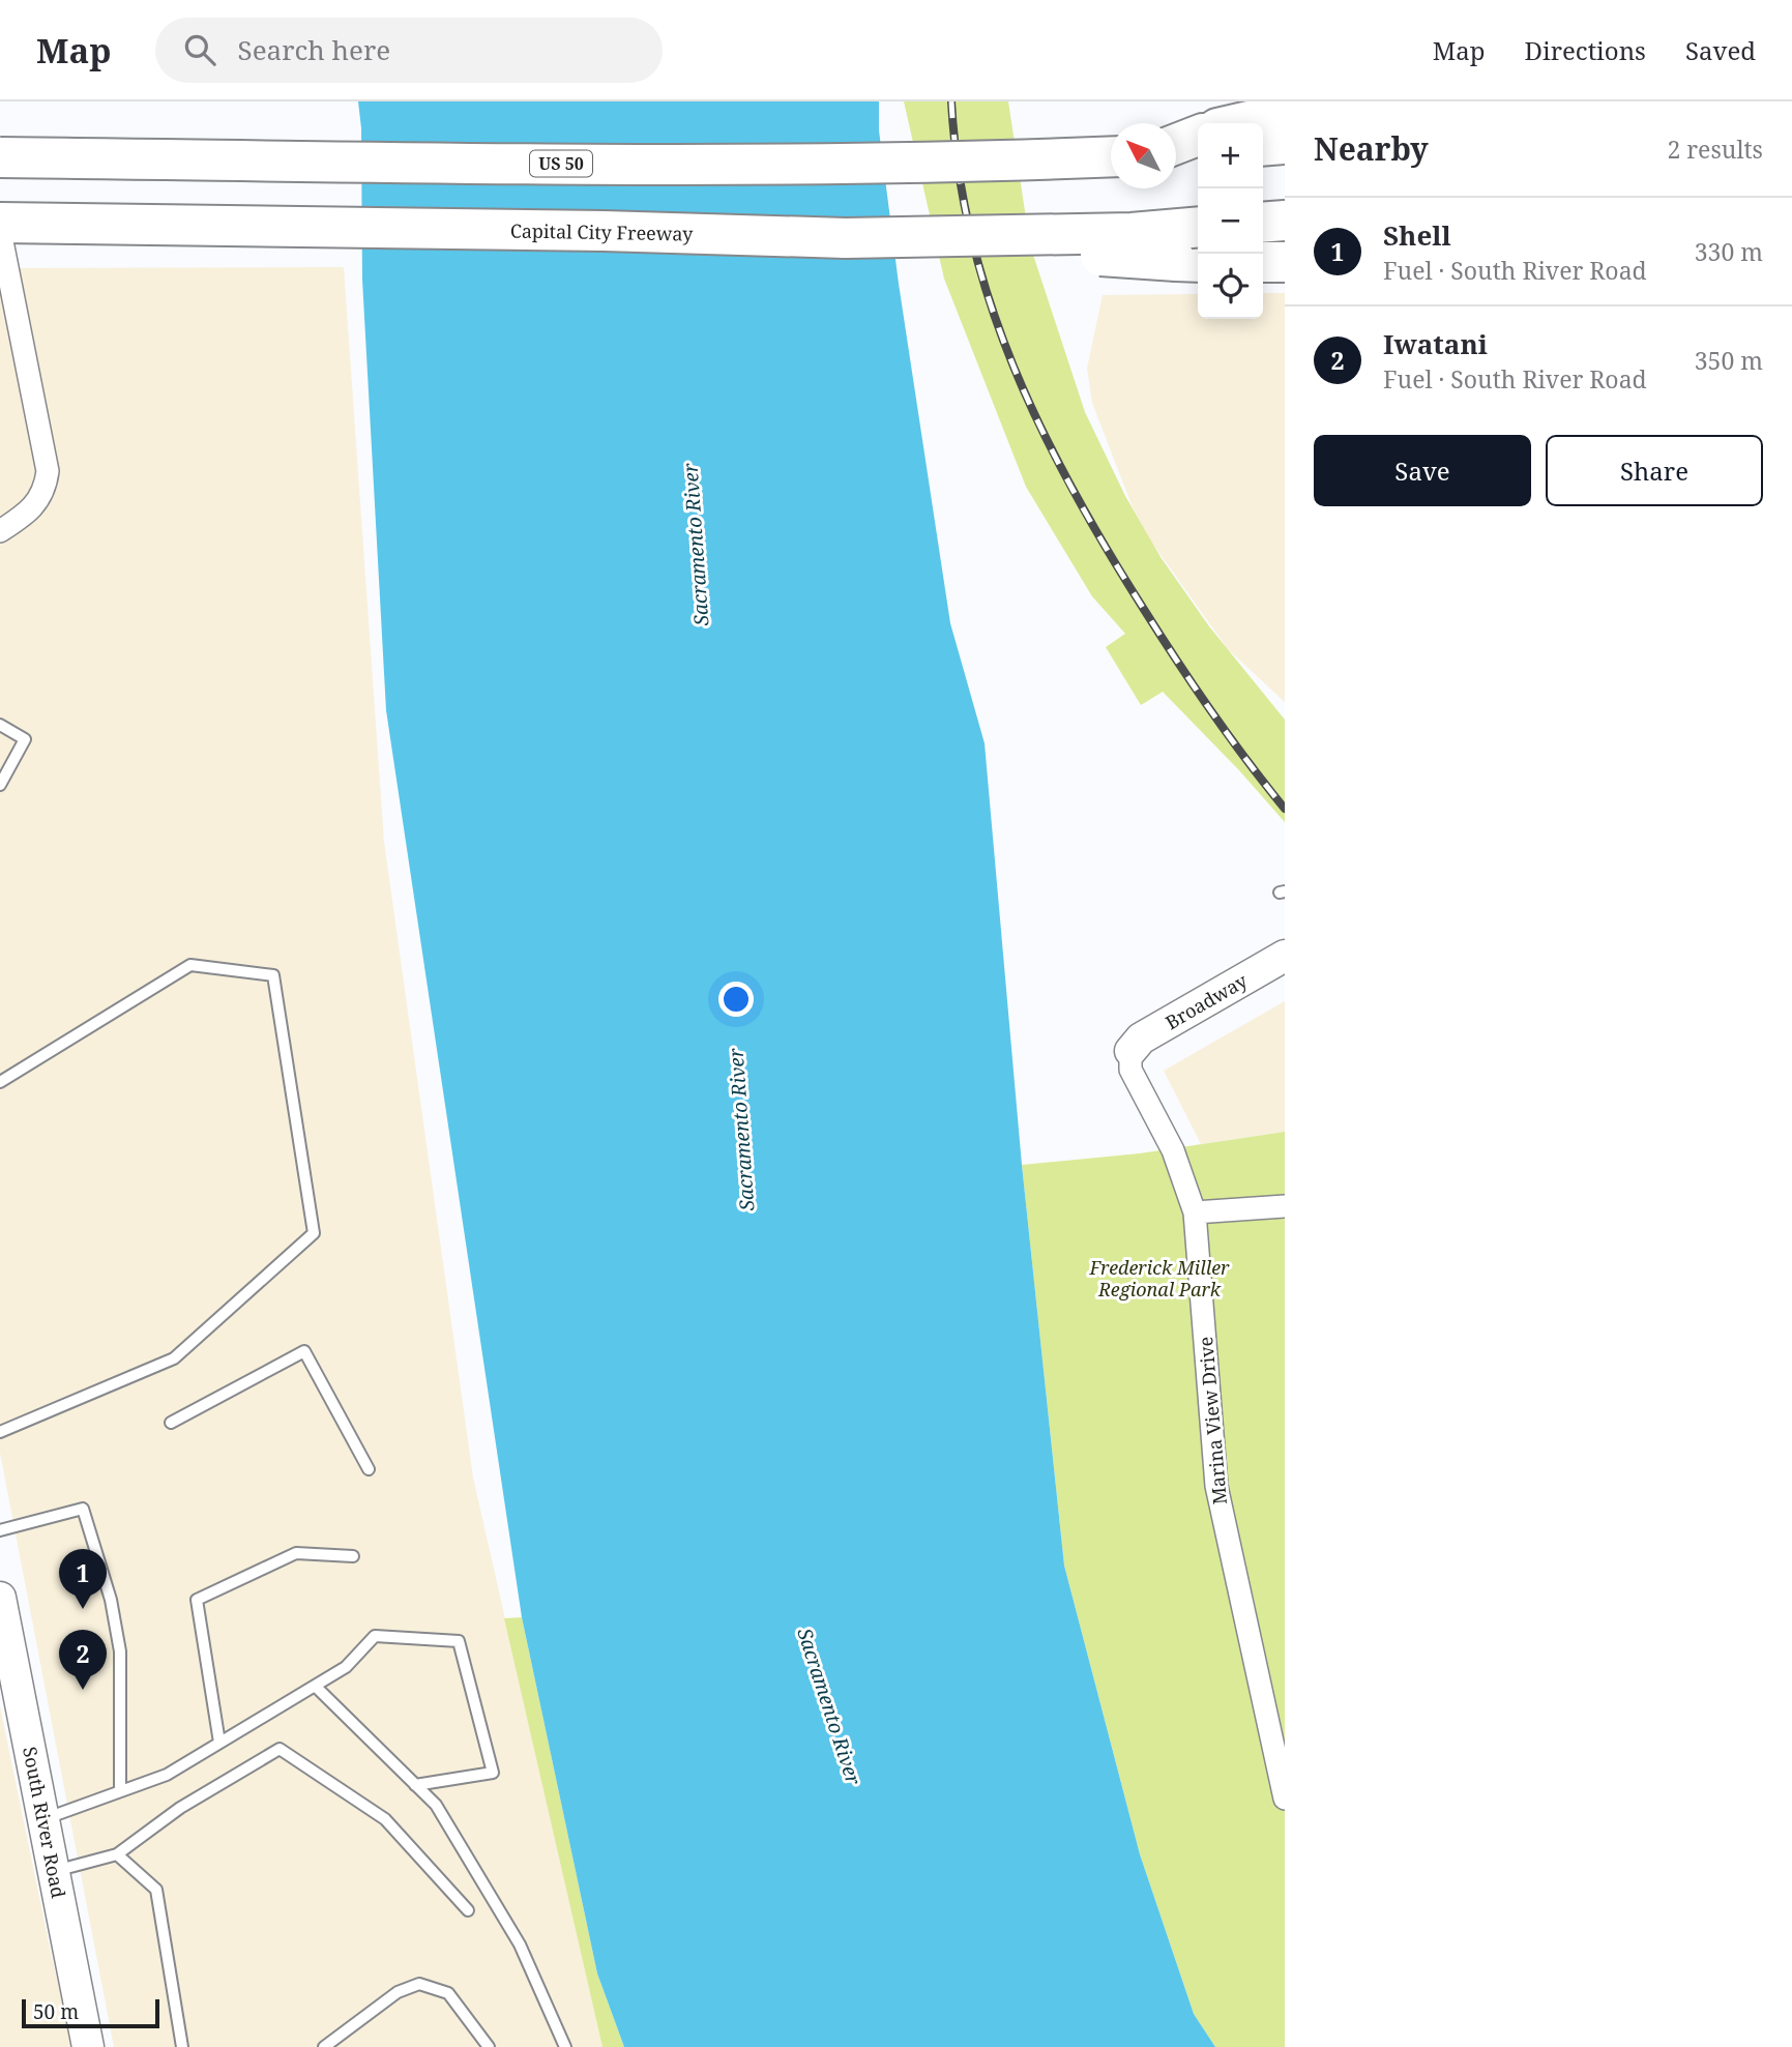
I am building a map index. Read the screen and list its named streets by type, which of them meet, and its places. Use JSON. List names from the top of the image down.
{
  "streets": {
    "highway": ["US 50", "Capital City Freeway"],
    "street": ["Broadway", "Marina View Drive", "South River Road"]
  },
  "crossings": [
    ["Broadway", "Marina View Drive"]
  ],
  "water": ["Sacramento River"],
  "parks": ["Frederick Miller Regional Park"],
  "scale_bar": "50 m",
  "north": "top left",
  "page": {
    "header": "Map",
    "search": "Search here",
    "nav": ["Map", "Directions", "Saved"],
    "heading": ["Nearby", "2 results"],
    "map_buttons": ["+", "−"],
    "list": [
      {
        "mark": "1",
        "name": "Shell",
        "note": "Fuel · South River Road",
        "value": "330 m"
      },
      {
        "mark": "2",
        "name": "Iwatani",
        "note": "Fuel · South River Road",
        "value": "350 m"
      }
    ],
    "buttons": ["Save", "Share"],
    "pins": ["1", "2"],
    "scale": "50 m"
  }
}
